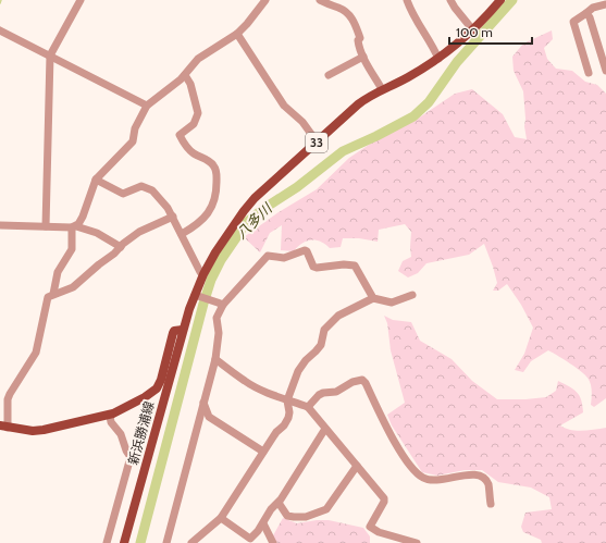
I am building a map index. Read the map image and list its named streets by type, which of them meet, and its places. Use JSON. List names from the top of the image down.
{
  "streets": {
    "main road": ["33", "新浜勝浦線"]
  },
  "crossings": [
    ["33", "新浜勝浦線"]
  ],
  "water": ["八多川"],
  "scale_bar": "100 m"
}
